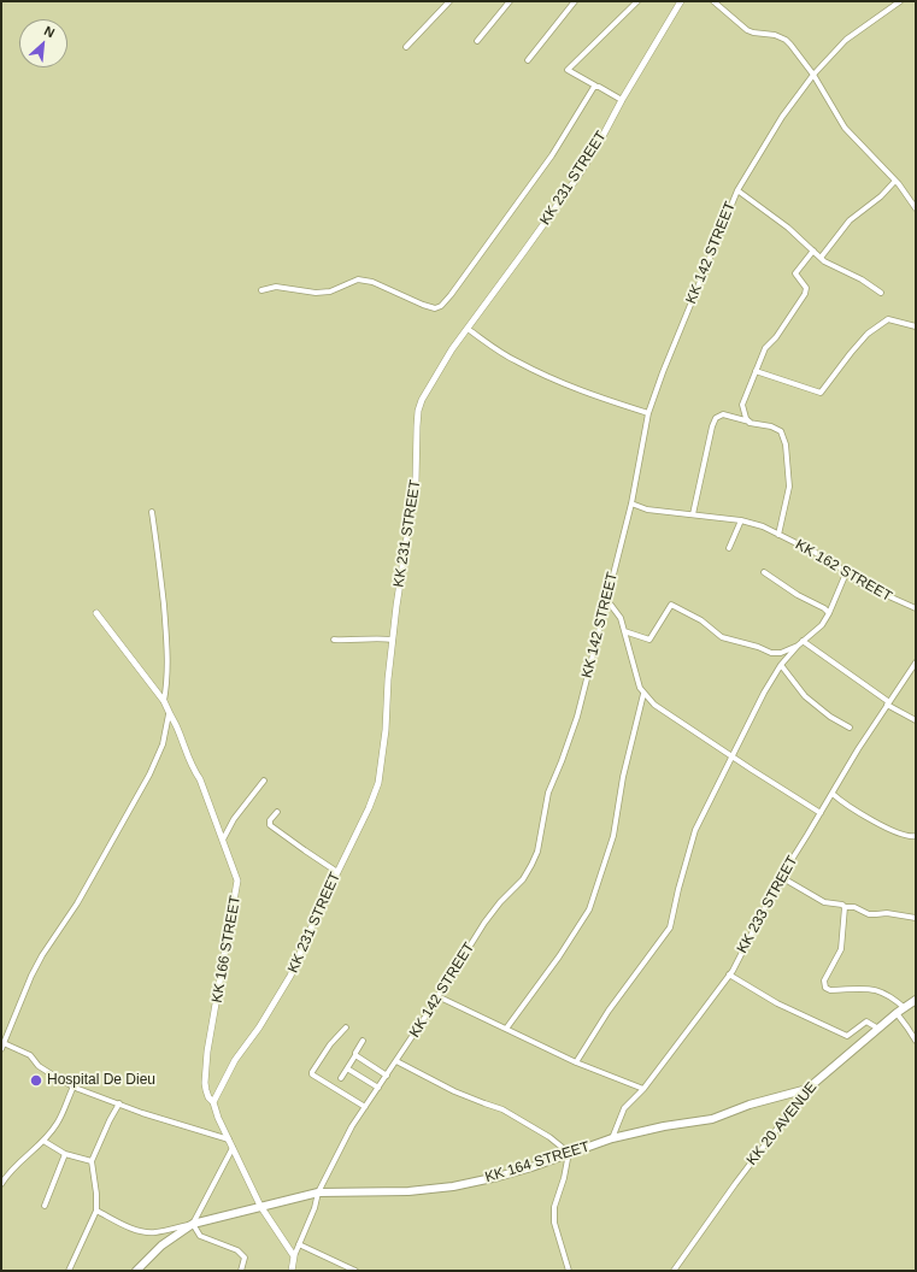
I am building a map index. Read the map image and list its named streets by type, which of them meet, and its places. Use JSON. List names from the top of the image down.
{
  "streets": {
    "main road": ["KK 20 AVENUE", "KK 164 STREET"],
    "street": [
      "KK 231 STREET",
      "KK 142 STREET",
      "KK 162 STREET",
      "KK 233 STREET",
      "KK 166 STREET"
    ]
  },
  "crossings": [
    ["KK 231 STREET", "KK 166 STREET"],
    ["KK 142 STREET", "KK 162 STREET"],
    ["KK 142 STREET", "KK 166 STREET"],
    ["KK 142 STREET", "KK 164 STREET"],
    ["KK 233 STREET", "KK 164 STREET"],
    ["KK 166 STREET", "KK 164 STREET"],
    ["KK 20 AVENUE", "KK 164 STREET"]
  ],
  "places": ["Hospital De Dieu"],
  "north": "top right"
}
